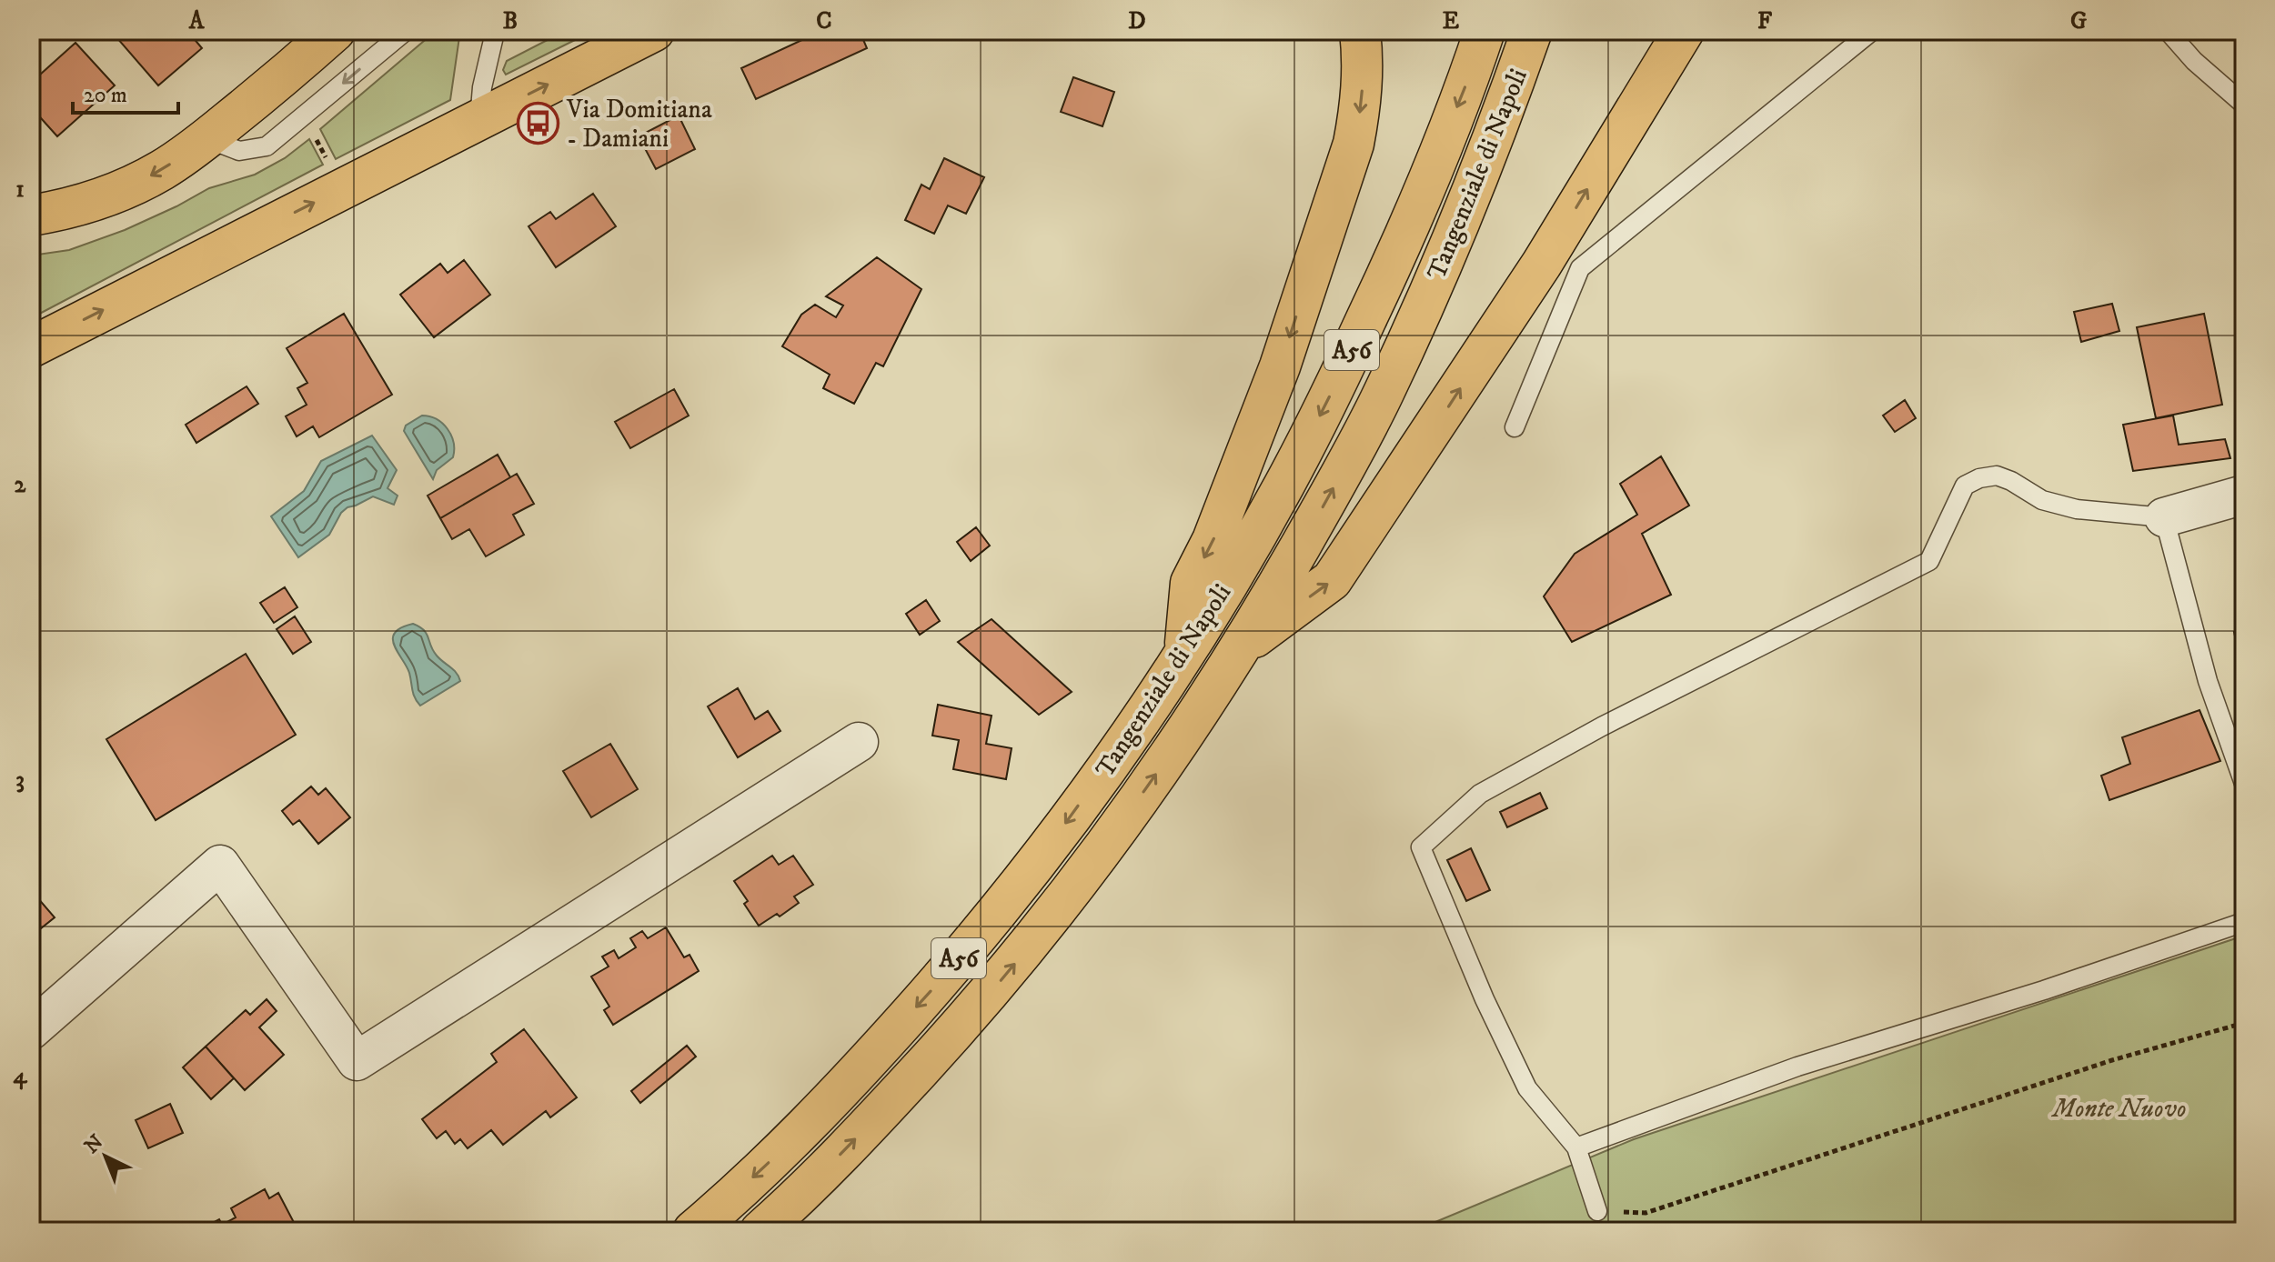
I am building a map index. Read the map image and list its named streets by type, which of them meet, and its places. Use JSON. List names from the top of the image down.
{
  "streets": {
    "main road": ["Tangenziale di Napoli", "A56"]
  },
  "parks": ["Monte Nuovo"],
  "places": {
    "bus stop": ["Via Domitiana - Damiani"]
  },
  "scale_bar": "20 m",
  "north": "top left",
  "grid": {
    "columns": [
      "A",
      "B",
      "C",
      "D",
      "E",
      "F",
      "G"
    ],
    "rows": [
      "1",
      "2",
      "3",
      "4"
    ]
  }
}
